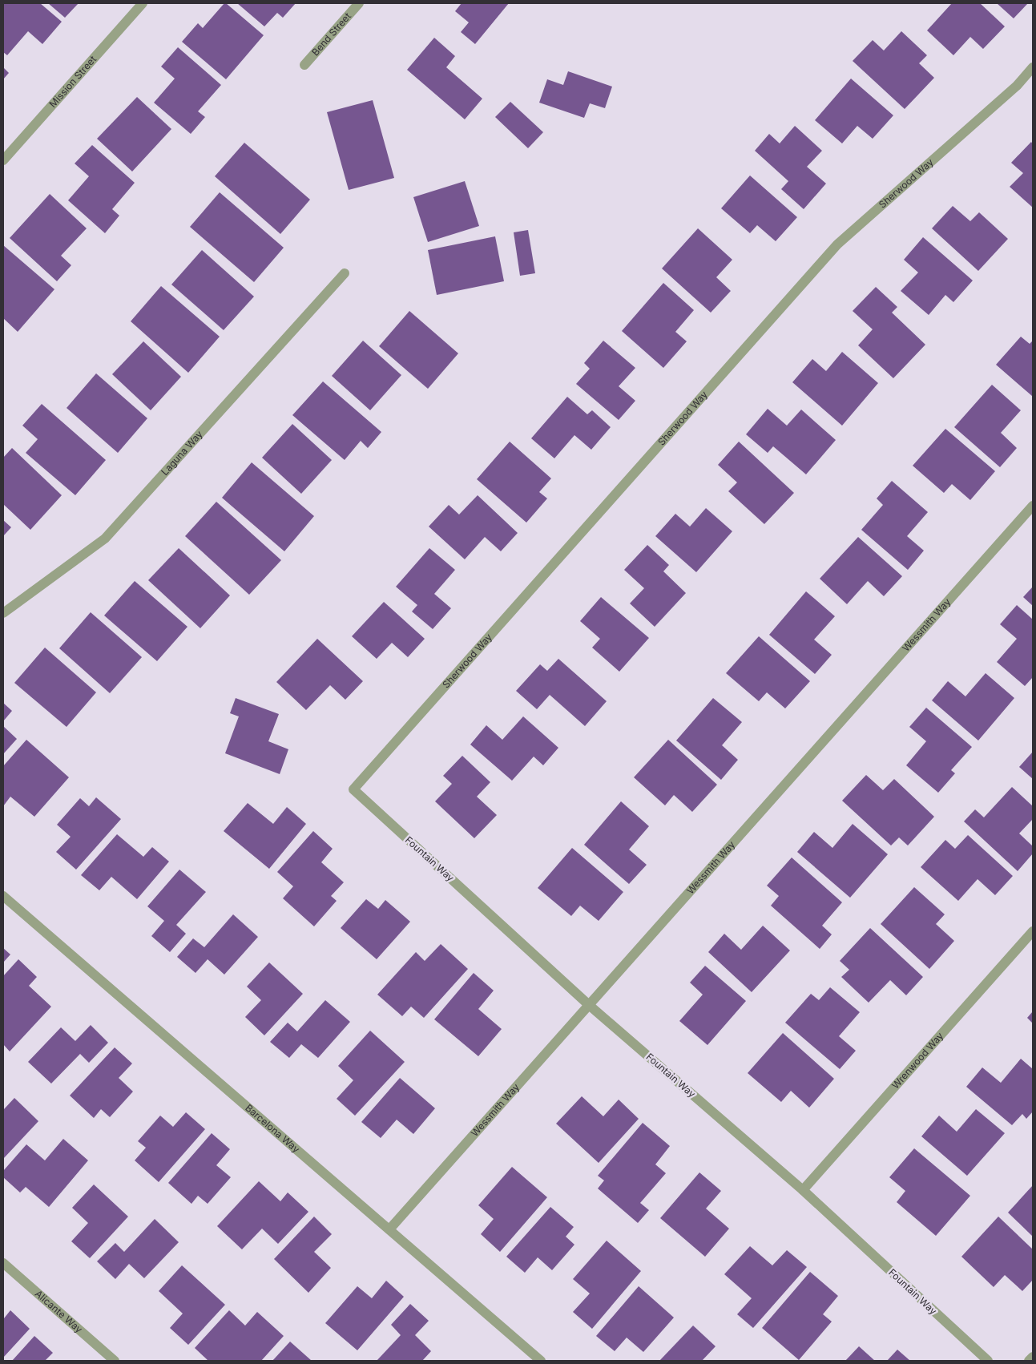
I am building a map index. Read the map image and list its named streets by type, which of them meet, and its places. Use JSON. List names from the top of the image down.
{
  "streets": {
    "street": [
      "Bend Street",
      "Mission Street",
      "Sherwood Way",
      "Laguna Way",
      "Wessmith Way",
      "Fountain Way",
      "Wrenwood Way",
      "Barcelona Way",
      "Alicante Way"
    ]
  },
  "crossings": [
    ["Sherwood Way", "Fountain Way"],
    ["Wessmith Way", "Fountain Way"],
    ["Wessmith Way", "Barcelona Way"],
    ["Fountain Way", "Wrenwood Way"]
  ]
}
